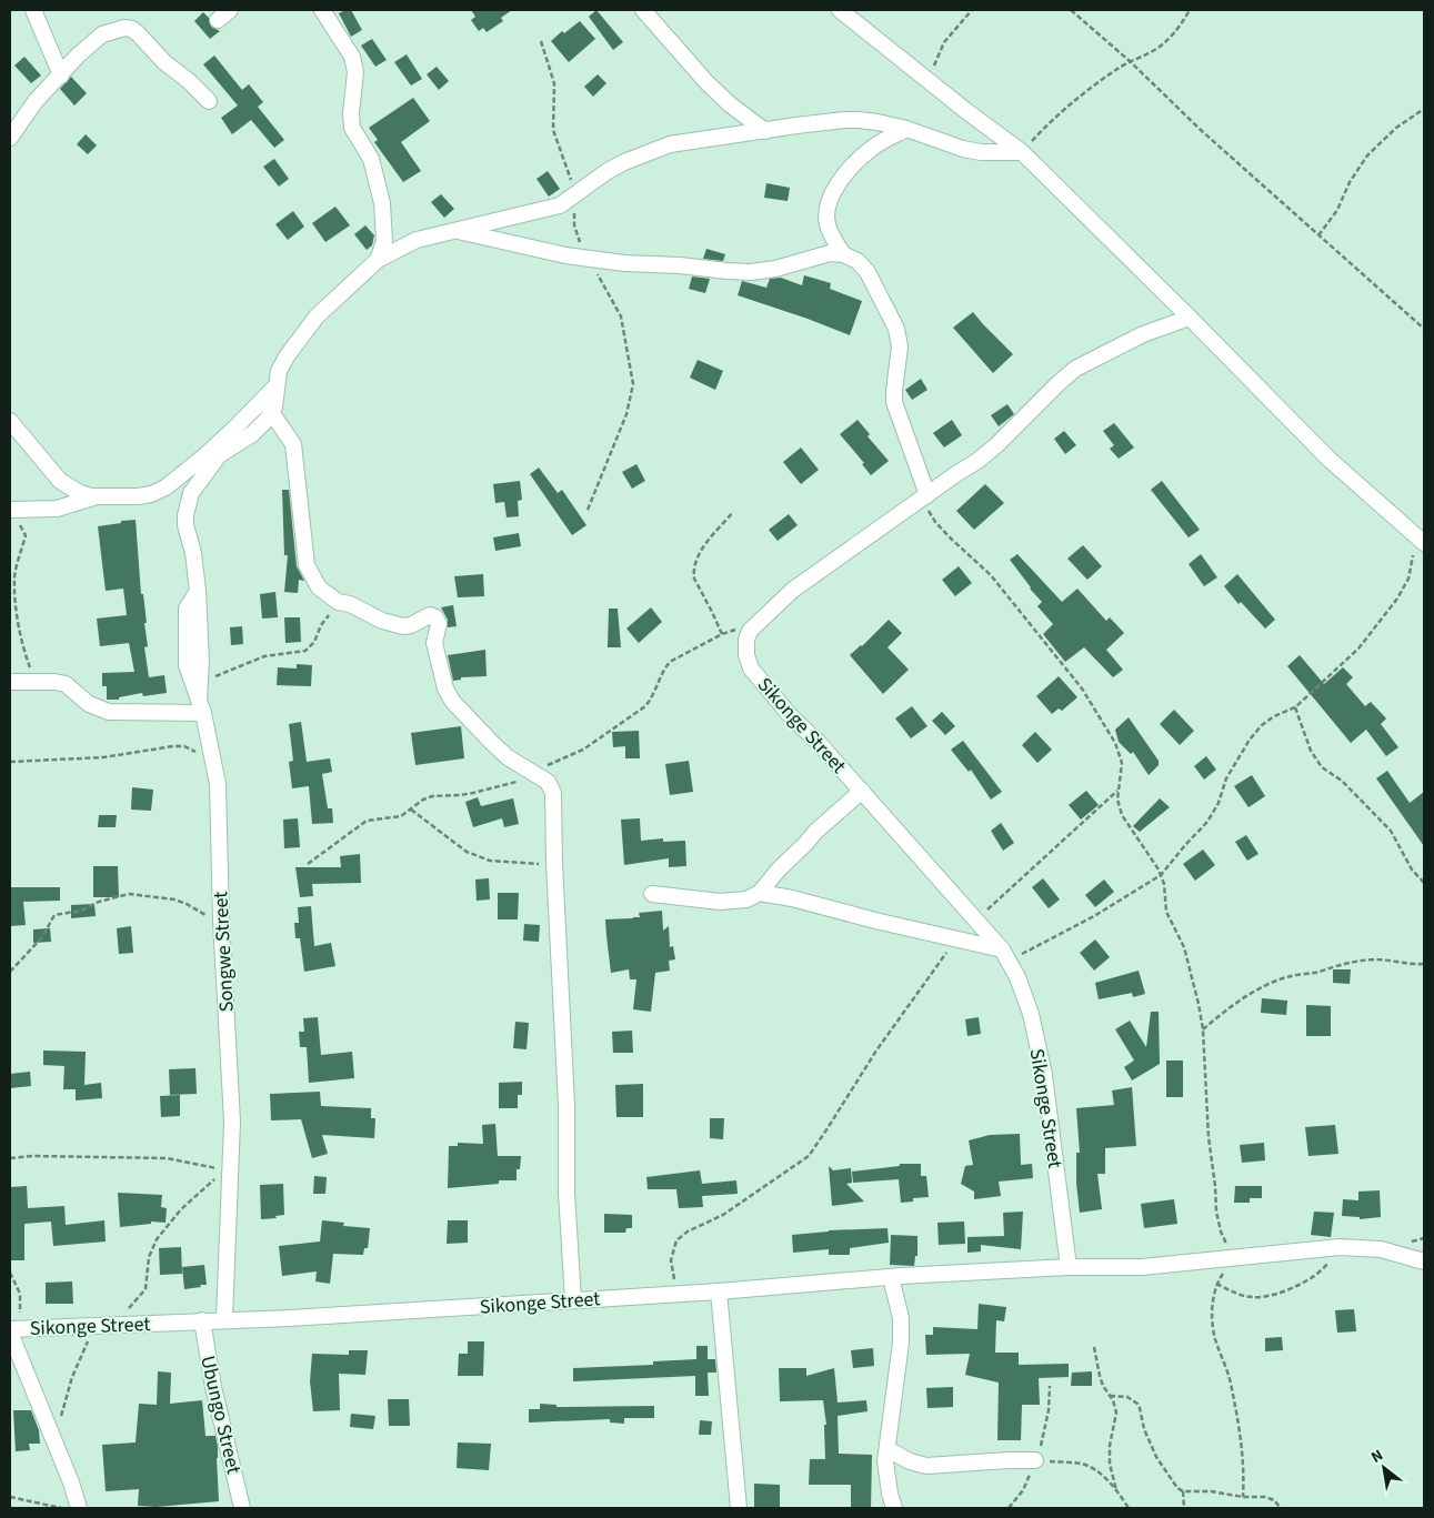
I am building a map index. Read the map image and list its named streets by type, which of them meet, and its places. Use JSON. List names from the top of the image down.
{
  "streets": {
    "street": ["Sikonge Street", "Songwe Street", "Ubungo Street"]
  },
  "crossings": [
    ["Sikonge Street", "Songwe Street"],
    ["Sikonge Street", "Ubungo Street"]
  ],
  "north": "top left"
}
